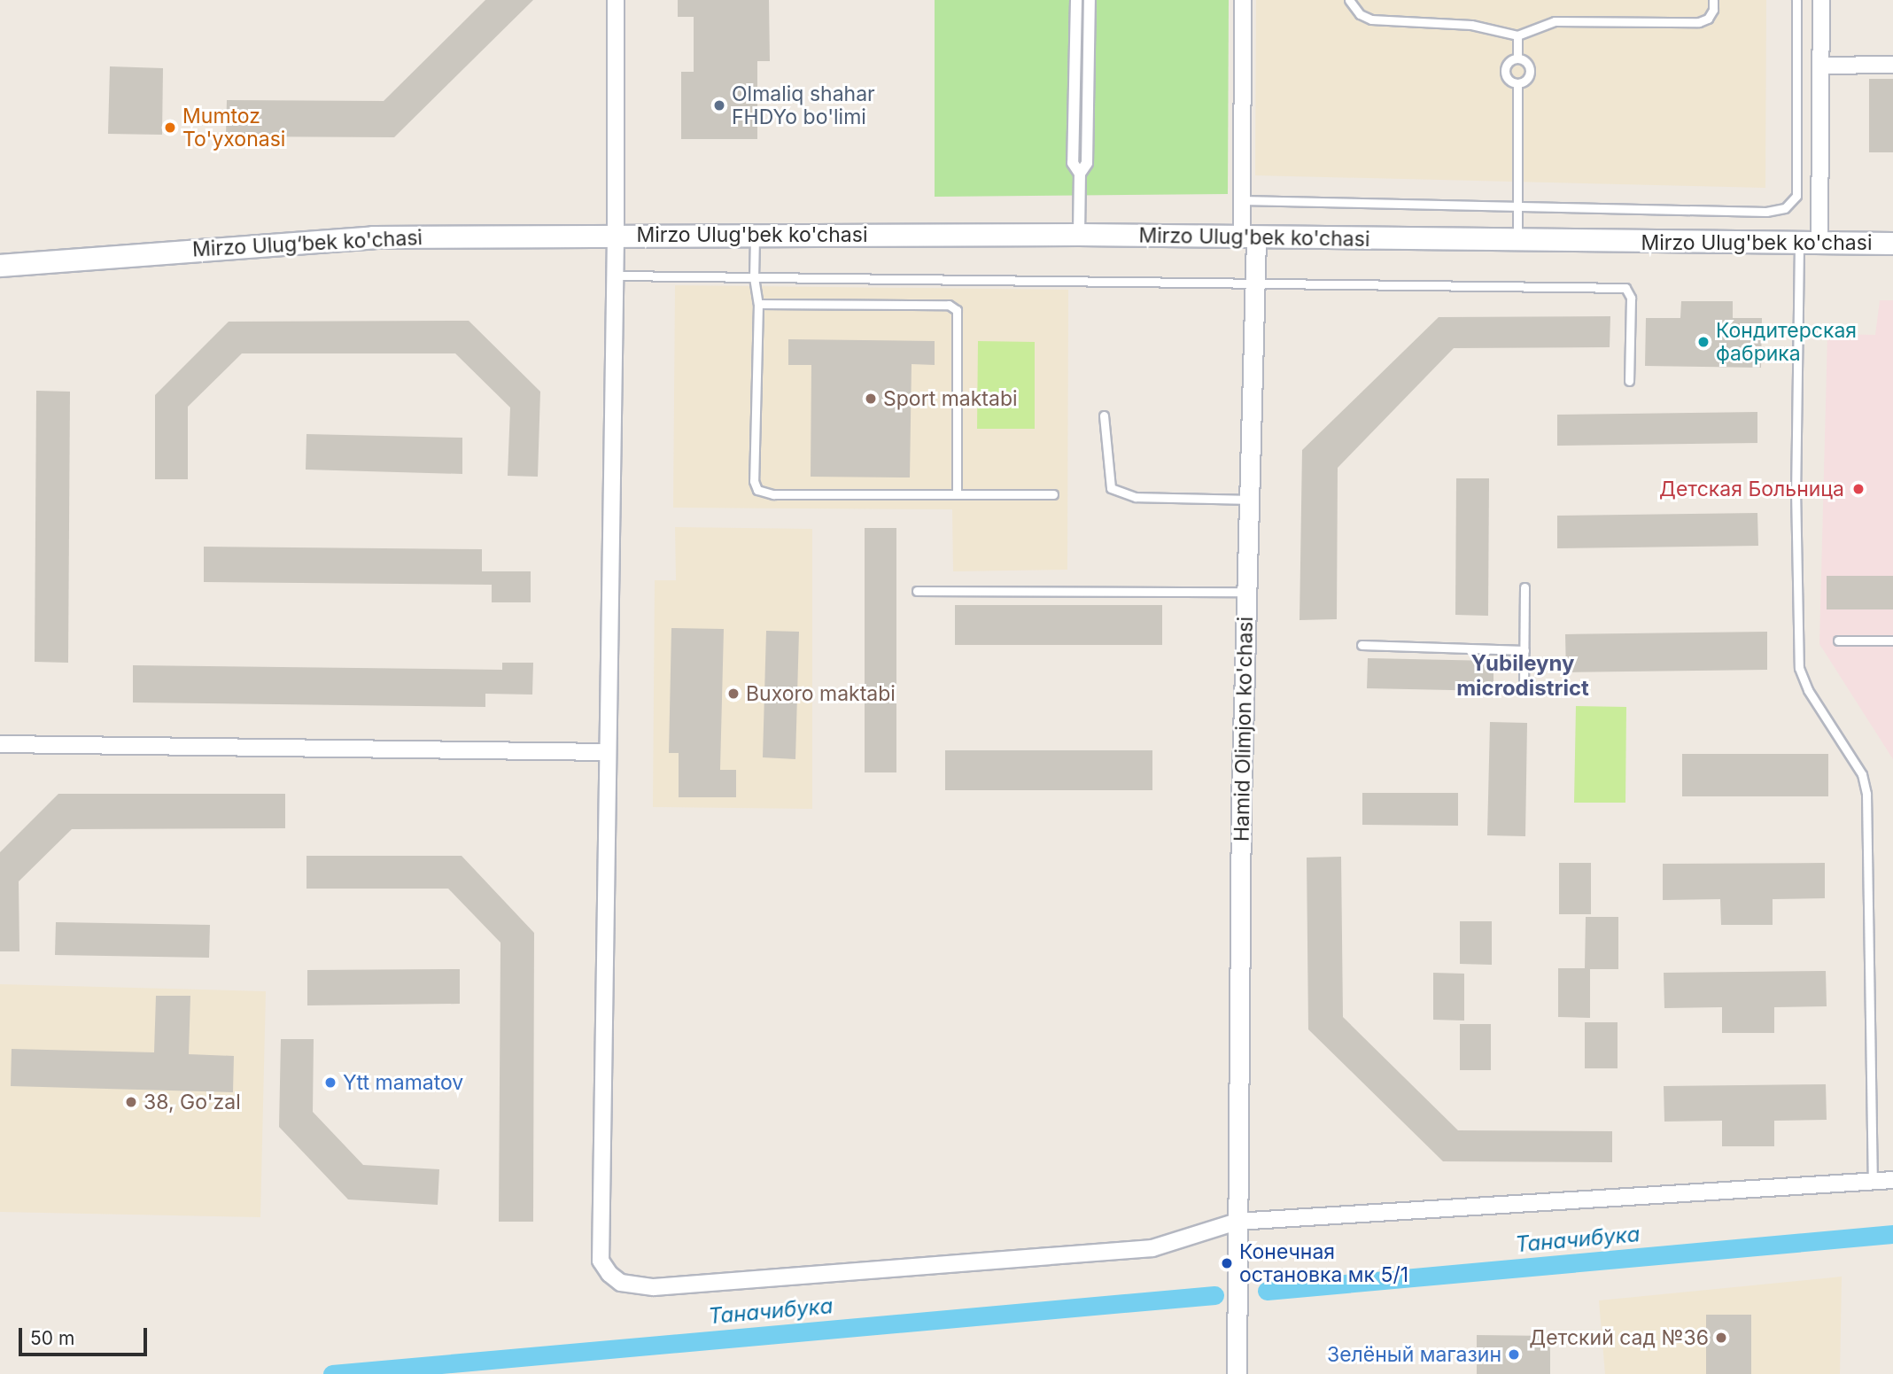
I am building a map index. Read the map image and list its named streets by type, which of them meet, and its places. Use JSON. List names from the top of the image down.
{
  "streets": {
    "main road": ["Mirzo Ulug'bek ko'chasi", "Mirzo Ulug‘bek ko'chasi"],
    "street": ["Hamid Olimjon ko'chasi"]
  },
  "crossings": [
    ["Mirzo Ulug'bek ko'chasi", "Mirzo Ulug‘bek ko'chasi"],
    ["Mirzo Ulug'bek ko'chasi", "Hamid Olimjon ko'chasi"]
  ],
  "districts": ["Yubileyny microdistrict"],
  "water": ["Таначибука"],
  "places": [
    "Olmaliq shahar FHDYo bo'limi",
    "Mumtoz To'yxonasi",
    "Кондитерская фабрика",
    "Sport maktabi",
    "Детская Больница",
    "Buxoro maktabi",
    "Ytt mamatov",
    "38, Go'zal",
    "Конечная остановка мк 5/1",
    "Детский сад №36",
    "Зелёный магазин"
  ],
  "scale_bar": "50 m"
}
